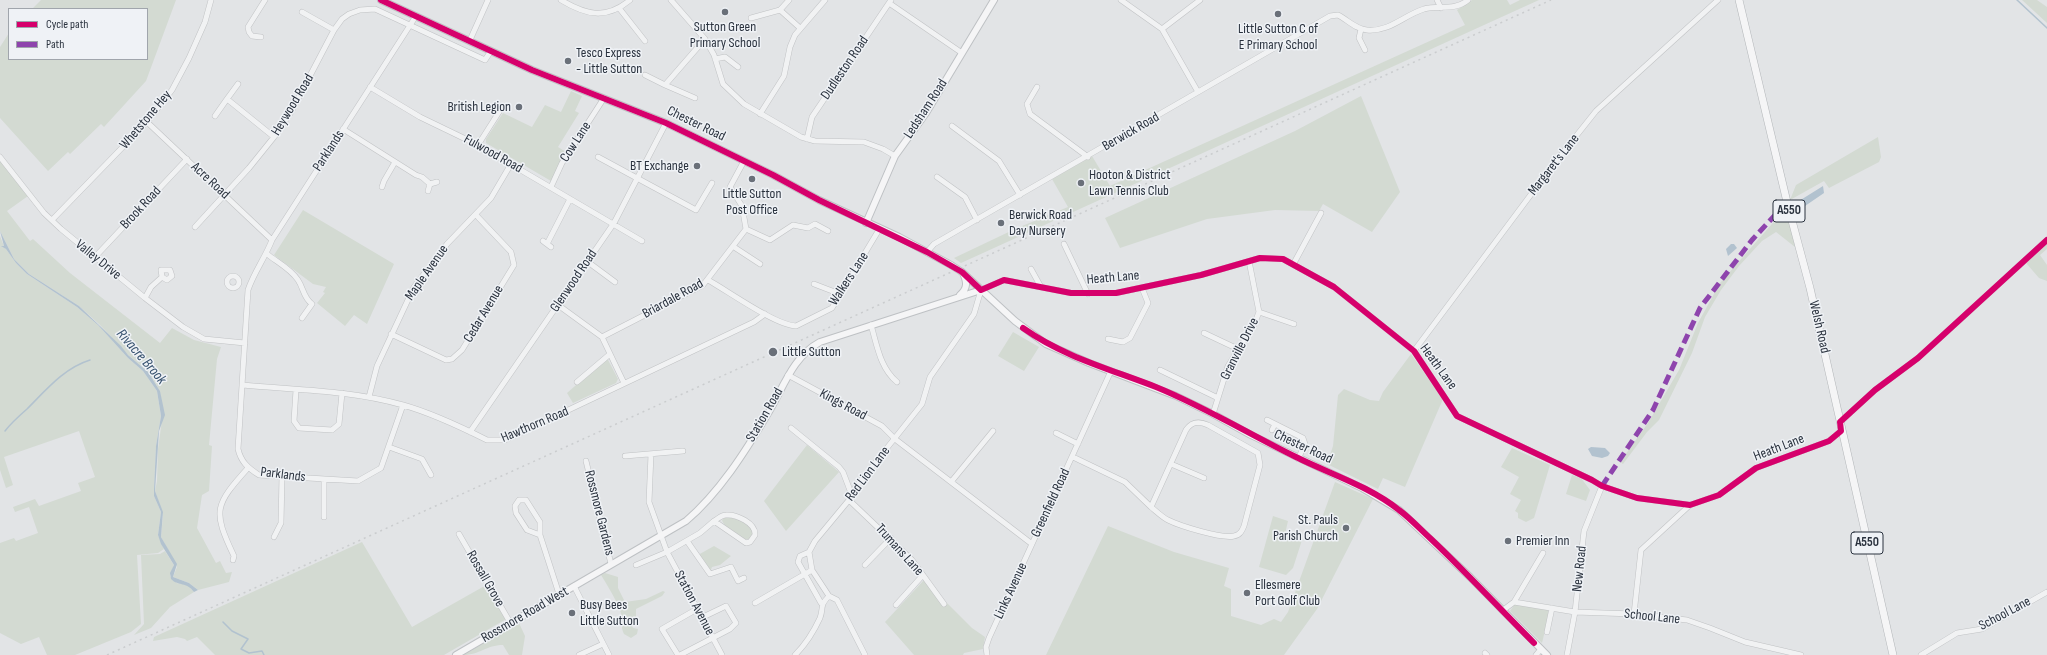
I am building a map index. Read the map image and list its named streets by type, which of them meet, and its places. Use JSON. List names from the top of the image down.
{
  "streets": {
    "highway": ["A550", "Welsh Road"],
    "main road": [
      "Ledsham Road",
      "Chester Road",
      "Station Road",
      "Rossmore Road West"
    ],
    "street": [
      "Dudleston Road",
      "Heywood Road",
      "Whetstone Hey",
      "Berwick Road",
      "Cow Lane",
      "Parklands",
      "Fulwood Road",
      "Margaret's Lane",
      "Acre Road",
      "Brook Road",
      "Valley Drive",
      "Maple Avenue",
      "Heath Lane",
      "Walkers Lane",
      "Glenwood Road",
      "Briardale Road",
      "Cedar Avenue",
      "Granville Drive",
      "Kings Road",
      "Hawthorn Road",
      "Red Lion Lane",
      "Greenfield Road",
      "Rossmore Gardens",
      "Trumans Lane",
      "New Road",
      "Rossall Grove",
      "Links Avenue",
      "Station Avenue",
      "School Lane"
    ]
  },
  "crossings": [
    ["Heywood Road", "Parklands"],
    ["Heywood Road", "Acre Road"],
    ["Ledsham Road", "Chester Road"],
    ["Whetstone Hey", "Acre Road"],
    ["Whetstone Hey", "Valley Drive"],
    ["Chester Road", "Berwick Road"],
    ["Chester Road", "Cow Lane"],
    ["Chester Road", "Parklands"],
    ["Chester Road", "Heath Lane"],
    ["Chester Road", "Walkers Lane"],
    ["Chester Road", "Glenwood Road"],
    ["Chester Road", "Granville Drive"],
    ["Chester Road", "Station Road"],
    ["Chester Road", "Red Lion Lane"],
    ["Chester Road", "Greenfield Road"],
    ["Cow Lane", "Fulwood Road"],
    ["Parklands", "Fulwood Road"],
    ["Parklands", "Acre Road"],
    ["Parklands", "Valley Drive"],
    ["Parklands", "Hawthorn Road"],
    ["Fulwood Road", "Maple Avenue"],
    ["Fulwood Road", "Glenwood Road"],
    ["Margaret's Lane", "Heath Lane"],
    ["Acre Road", "Brook Road"],
    ["Brook Road", "Valley Drive"],
    ["Maple Avenue", "Cedar Avenue"],
    ["Maple Avenue", "Hawthorn Road"],
    ["Heath Lane", "Welsh Road"],
    ["Heath Lane", "Granville Drive"],
    ["Heath Lane", "Station Road"],
    ["Heath Lane", "Red Lion Lane"],
    ["Heath Lane", "New Road"],
    ["Walkers Lane", "Briardale Road"],
    ["Walkers Lane", "Hawthorn Road"],
    ["Glenwood Road", "Hawthorn Road"],
    ["Kings Road", "Station Road"],
    ["Kings Road", "Red Lion Lane"],
    ["Kings Road", "Greenfield Road"],
    ["Station Road", "Red Lion Lane"],
    ["Station Road", "Rossmore Gardens"],
    ["Station Road", "Station Avenue"],
    ["Station Road", "Rossmore Road West"],
    ["Red Lion Lane", "Greenfield Road"],
    ["Red Lion Lane", "Trumans Lane"],
    ["Greenfield Road", "Links Avenue"],
    ["New Road", "School Lane"],
    ["Rossall Grove", "Rossmore Road West"]
  ],
  "water": ["Rivacre Brook"],
  "places": [
    "Sutton Green Primary School",
    "Little Sutton C of E Primary School",
    "Tesco Express - Little Sutton",
    "British Legion",
    "BT Exchange",
    "Little Sutton Post Office",
    "Hooton & District Lawn Tennis Club",
    "Berwick Road Day Nursery",
    "Little Sutton",
    "St. Pauls Parish Church",
    "Premier Inn",
    "Ellesmere Port Golf Club",
    "Busy Bees Little Sutton"
  ],
  "legend": ["Cycle path", "Path"]
}
